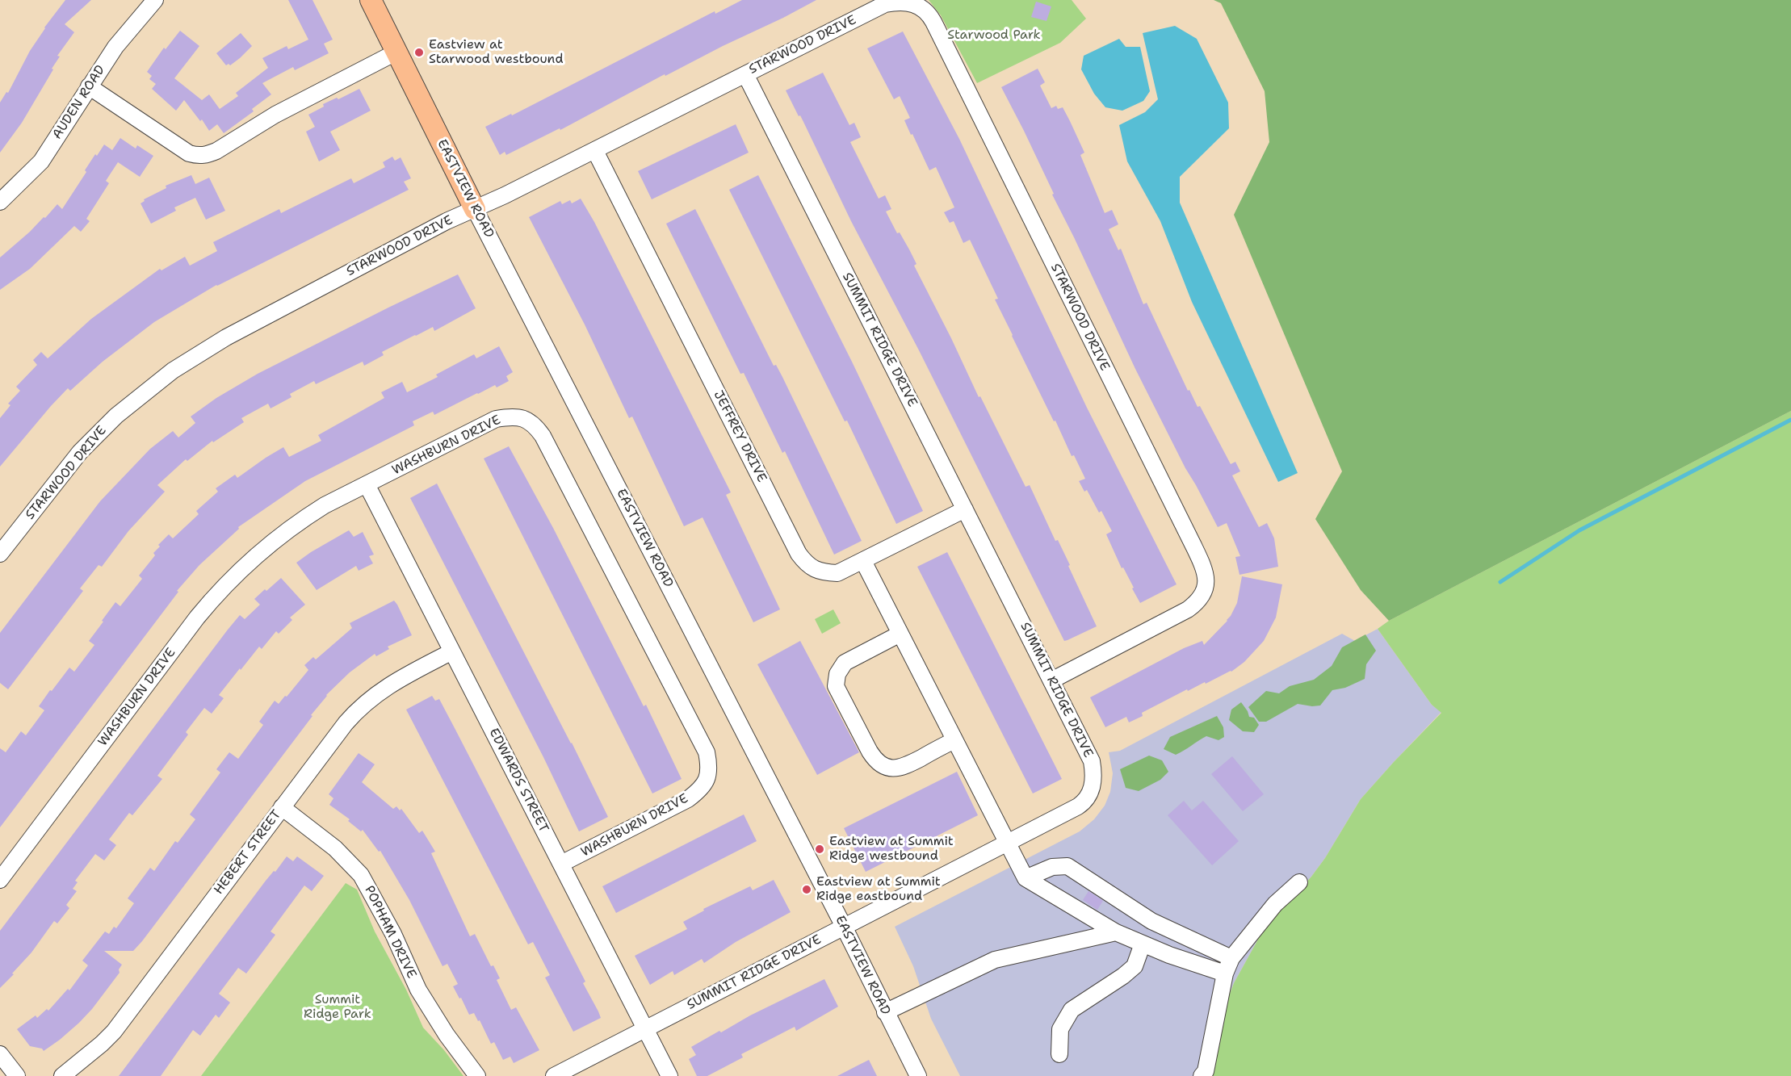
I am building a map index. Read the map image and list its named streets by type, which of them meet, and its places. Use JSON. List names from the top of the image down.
{
  "streets": {
    "main road": ["EASTVIEW ROAD"],
    "street": [
      "STARWOOD DRIVE",
      "AUDEN ROAD",
      "SUMMIT RIDGE DRIVE",
      "JEFFREY DRIVE",
      "WASHBURN DRIVE",
      "EDWARDS STREET",
      "HEBERT STREET",
      "POPHAM DRIVE"
    ]
  },
  "crossings": [
    ["STARWOOD DRIVE", "EASTVIEW ROAD"],
    ["STARWOOD DRIVE", "SUMMIT RIDGE DRIVE"],
    ["STARWOOD DRIVE", "JEFFREY DRIVE"],
    ["EASTVIEW ROAD", "SUMMIT RIDGE DRIVE"],
    ["SUMMIT RIDGE DRIVE", "JEFFREY DRIVE"],
    ["SUMMIT RIDGE DRIVE", "EDWARDS STREET"],
    ["WASHBURN DRIVE", "EDWARDS STREET"],
    ["EDWARDS STREET", "HEBERT STREET"],
    ["HEBERT STREET", "POPHAM DRIVE"]
  ],
  "parks": ["Starwood Park", "Summit Ridge Park"],
  "places": ["Eastview at Starwood westbound", "Eastview at Summit Ridge westbound", "Eastview at Summit Ridge eastbound"]
}
